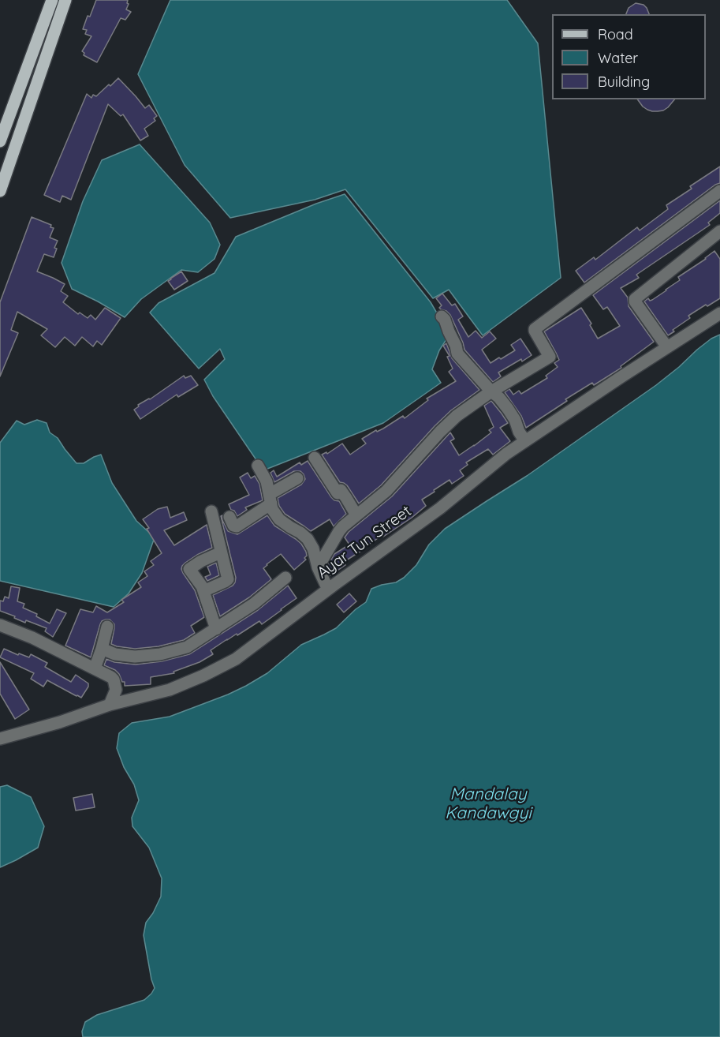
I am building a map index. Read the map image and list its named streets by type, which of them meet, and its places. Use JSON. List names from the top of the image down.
{
  "streets": {
    "street": ["Ayar Tun Street"]
  },
  "water": ["Mandalay Kandawgyi"],
  "legend": ["Road", "Water", "Building"]
}
